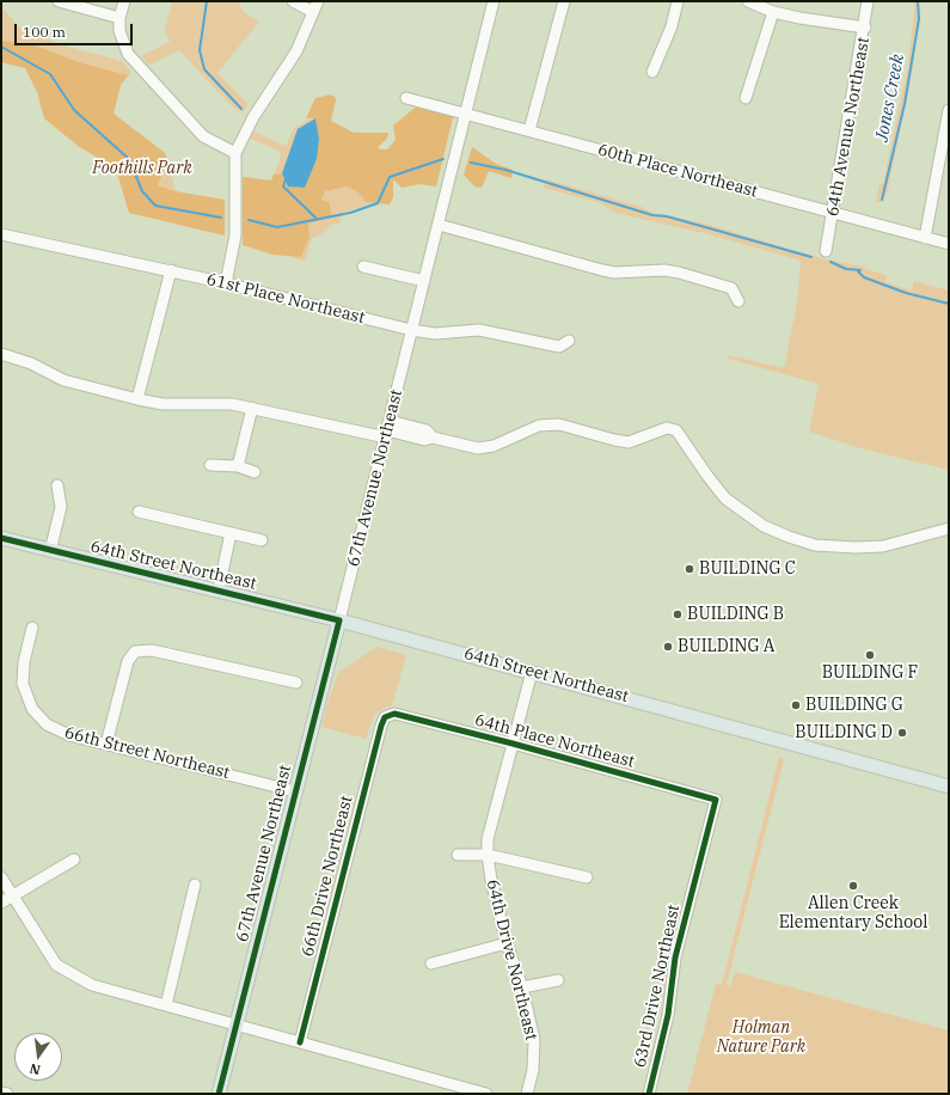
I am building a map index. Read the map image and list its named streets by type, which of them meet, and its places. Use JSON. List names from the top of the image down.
{
  "streets": {
    "main road": ["67th Avenue Northeast", "64th Street Northeast"],
    "street": [
      "64th Avenue Northeast",
      "60th Place Northeast",
      "61st Place Northeast",
      "64th Place Northeast",
      "66th Street Northeast",
      "66th Drive Northeast",
      "64th Drive Northeast",
      "63rd Drive Northeast"
    ]
  },
  "crossings": [
    ["64th Avenue Northeast", "60th Place Northeast"],
    ["60th Place Northeast", "67th Avenue Northeast"],
    ["61st Place Northeast", "67th Avenue Northeast"],
    ["67th Avenue Northeast", "64th Street Northeast"],
    ["67th Avenue Northeast", "66th Street Northeast"],
    ["64th Street Northeast", "64th Drive Northeast"],
    ["64th Place Northeast", "66th Drive Northeast"],
    ["64th Place Northeast", "64th Drive Northeast"],
    ["64th Place Northeast", "63rd Drive Northeast"]
  ],
  "water": ["Jones Creek"],
  "parks": ["Foothills Park", "Holman Nature Park"],
  "places": [
    "BUILDING C",
    "BUILDING B",
    "BUILDING A",
    "BUILDING F",
    "BUILDING G",
    "BUILDING D",
    "Allen Creek Elementary School"
  ],
  "scale_bar": "100 m",
  "north": "bottom"
}
